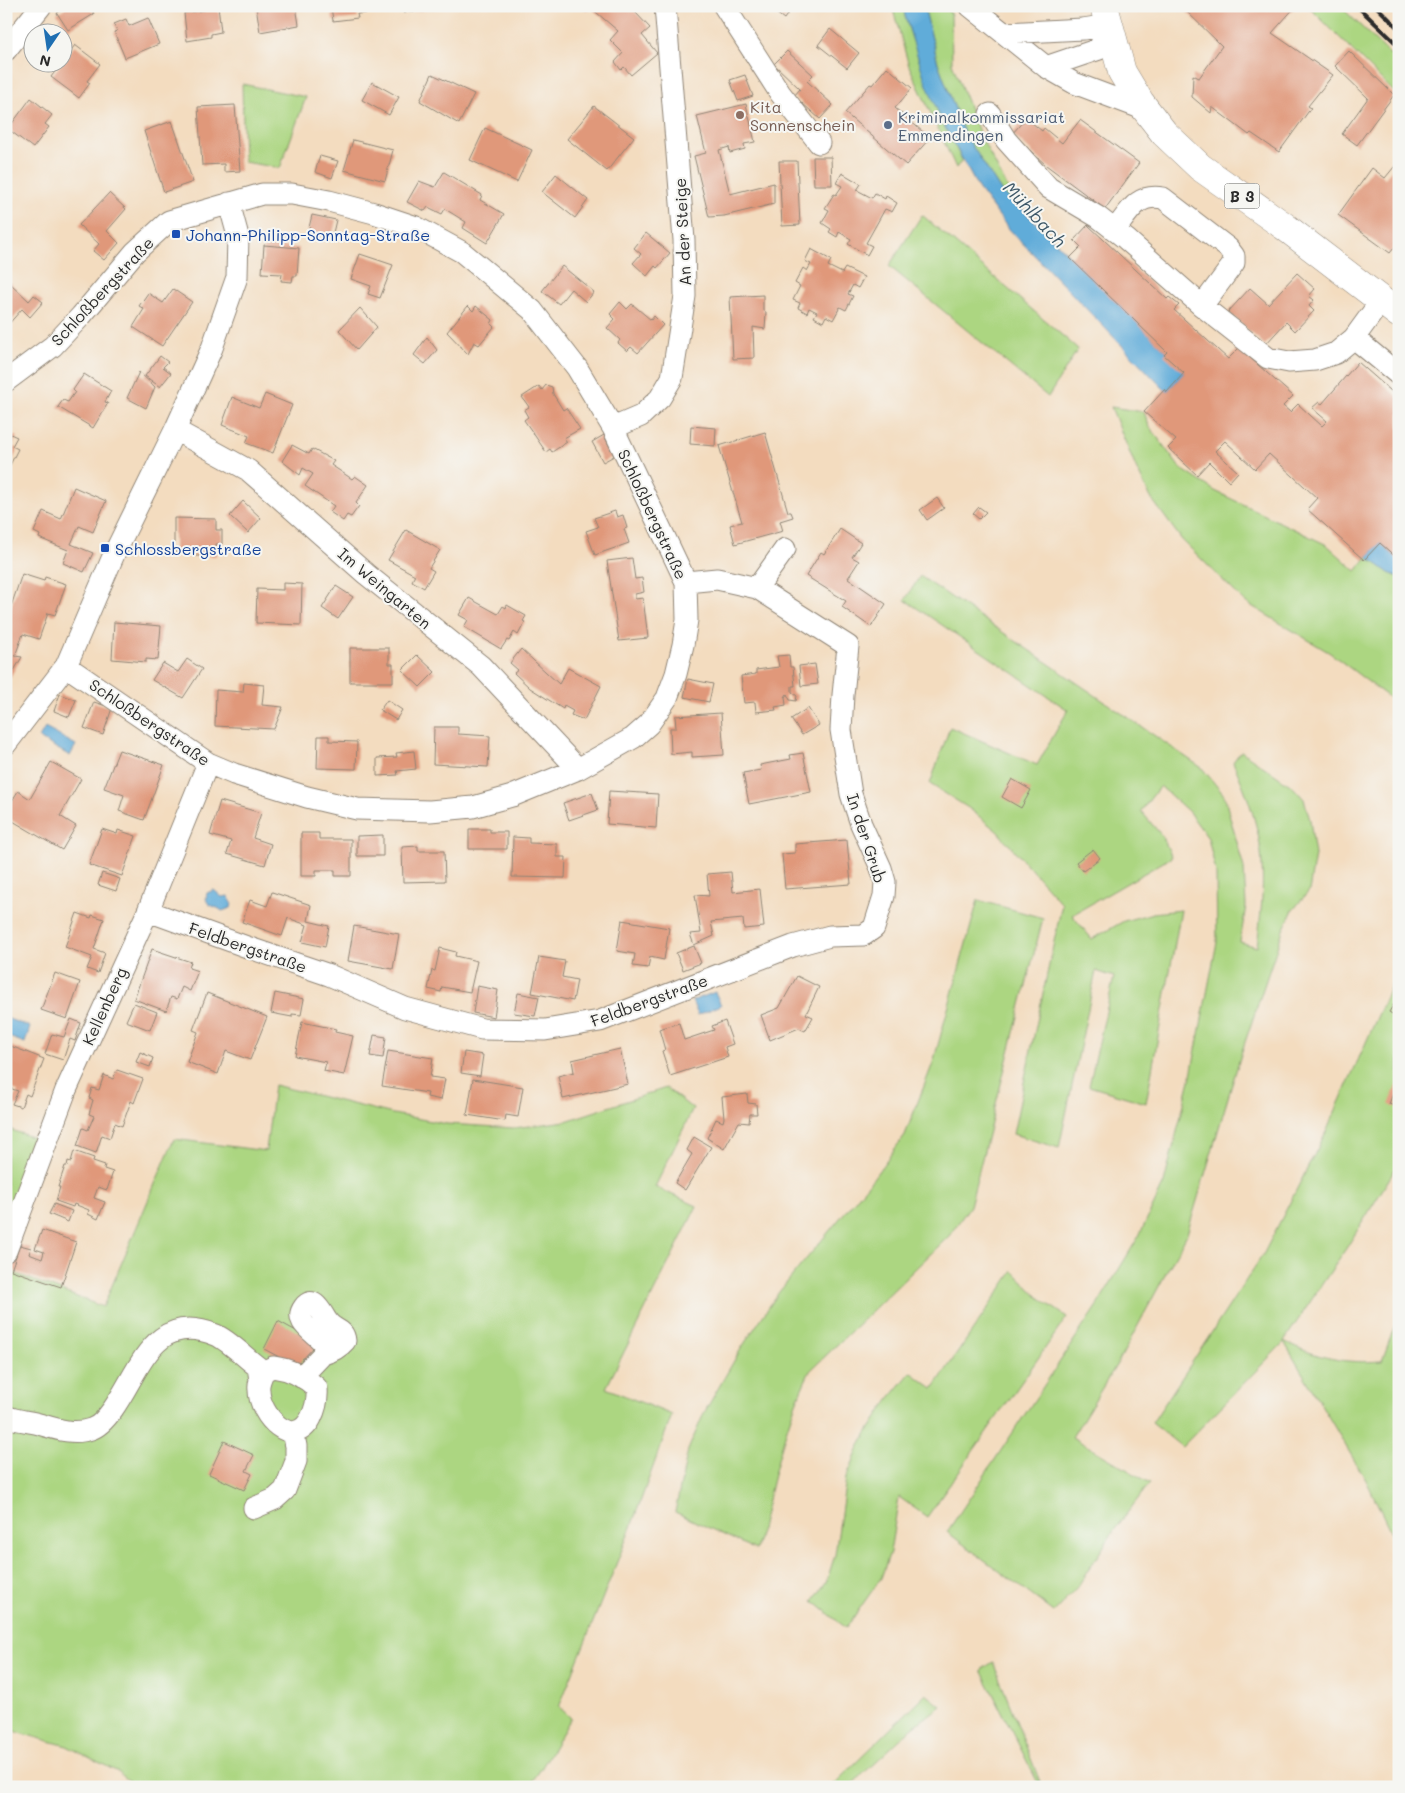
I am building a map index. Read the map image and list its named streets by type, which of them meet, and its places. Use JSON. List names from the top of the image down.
{
  "streets": {
    "main road": ["B 3"],
    "street": [
      "An der Steige",
      "Schloßbergstraße",
      "Im Weingarten",
      "In der Grub",
      "Feldbergstraße",
      "Kellenberg"
    ]
  },
  "crossings": [
    ["An der Steige", "Schloßbergstraße"],
    ["Schloßbergstraße", "Im Weingarten"],
    ["Schloßbergstraße", "Kellenberg"],
    ["In der Grub", "Feldbergstraße"],
    ["Feldbergstraße", "Kellenberg"]
  ],
  "water": ["Mühlbach"],
  "places": {
    "other": ["Kita Sonnenschein", "Kriminalkommissariat Emmendingen"],
    "transit": ["Johann-Philipp-Sonntag-Straße", "Schlossbergstraße"]
  },
  "north": "bottom"
}
